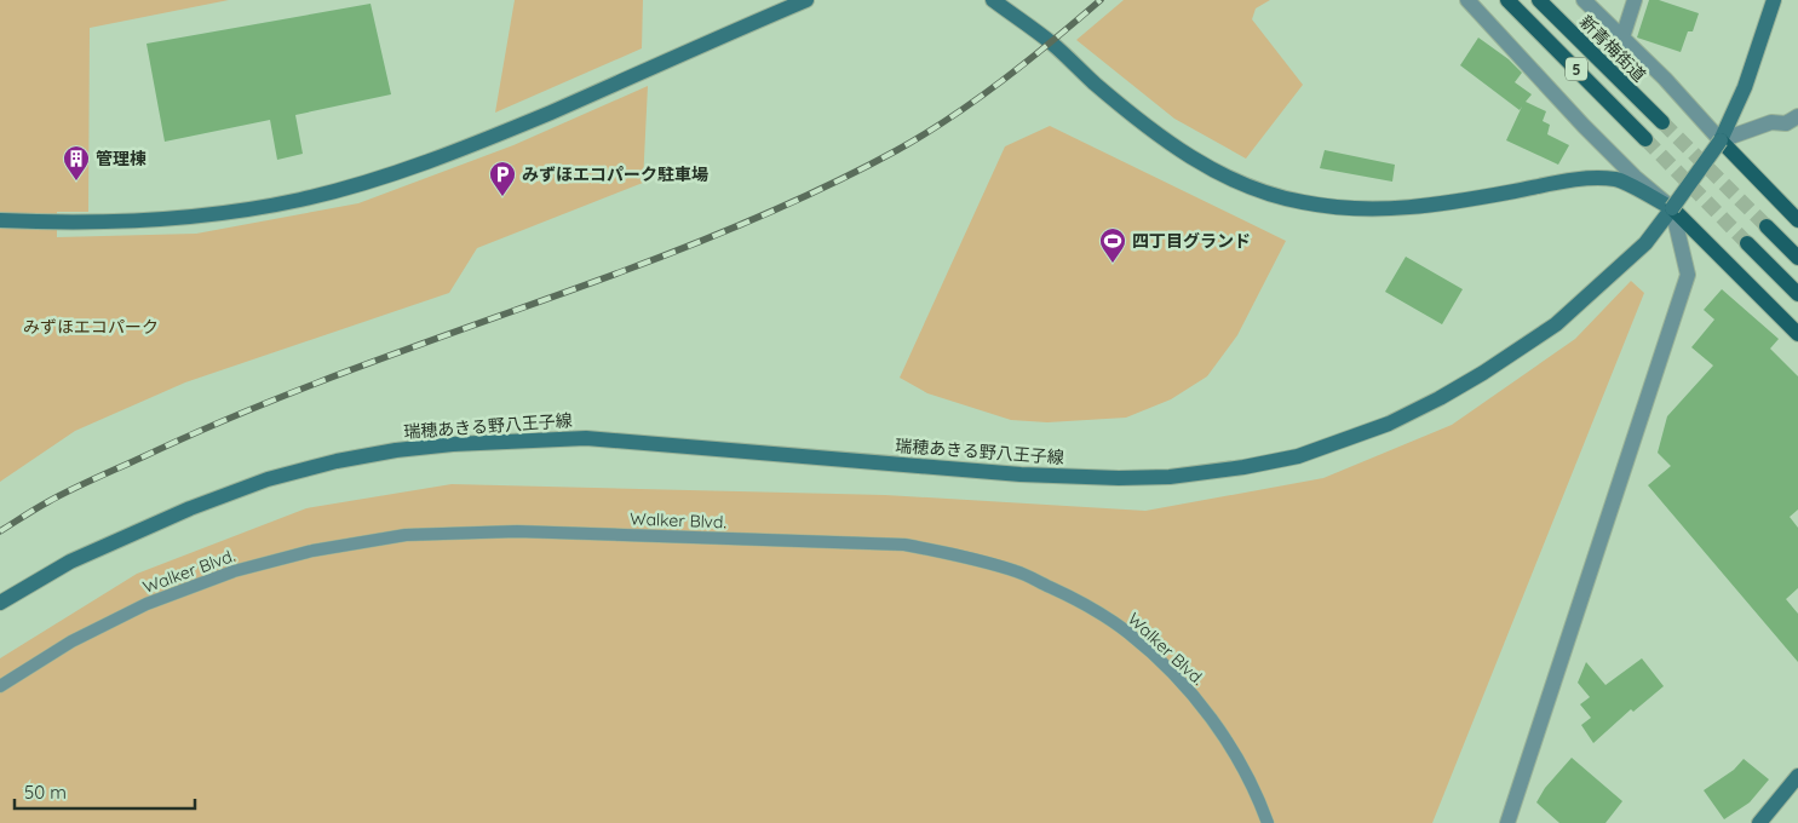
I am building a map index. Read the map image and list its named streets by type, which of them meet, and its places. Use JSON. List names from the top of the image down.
{
  "streets": {
    "main road": ["新青梅街道", "5", "瑞穂あきる野八王子線"],
    "lane": ["Walker Blvd."]
  },
  "parks": ["みずほエコパーク"],
  "places": {
    "building": ["管理棟"],
    "parking": ["みずほエコパーク駐車場"],
    "sports": ["四丁目グランド"]
  },
  "scale_bar": "50 m"
}
